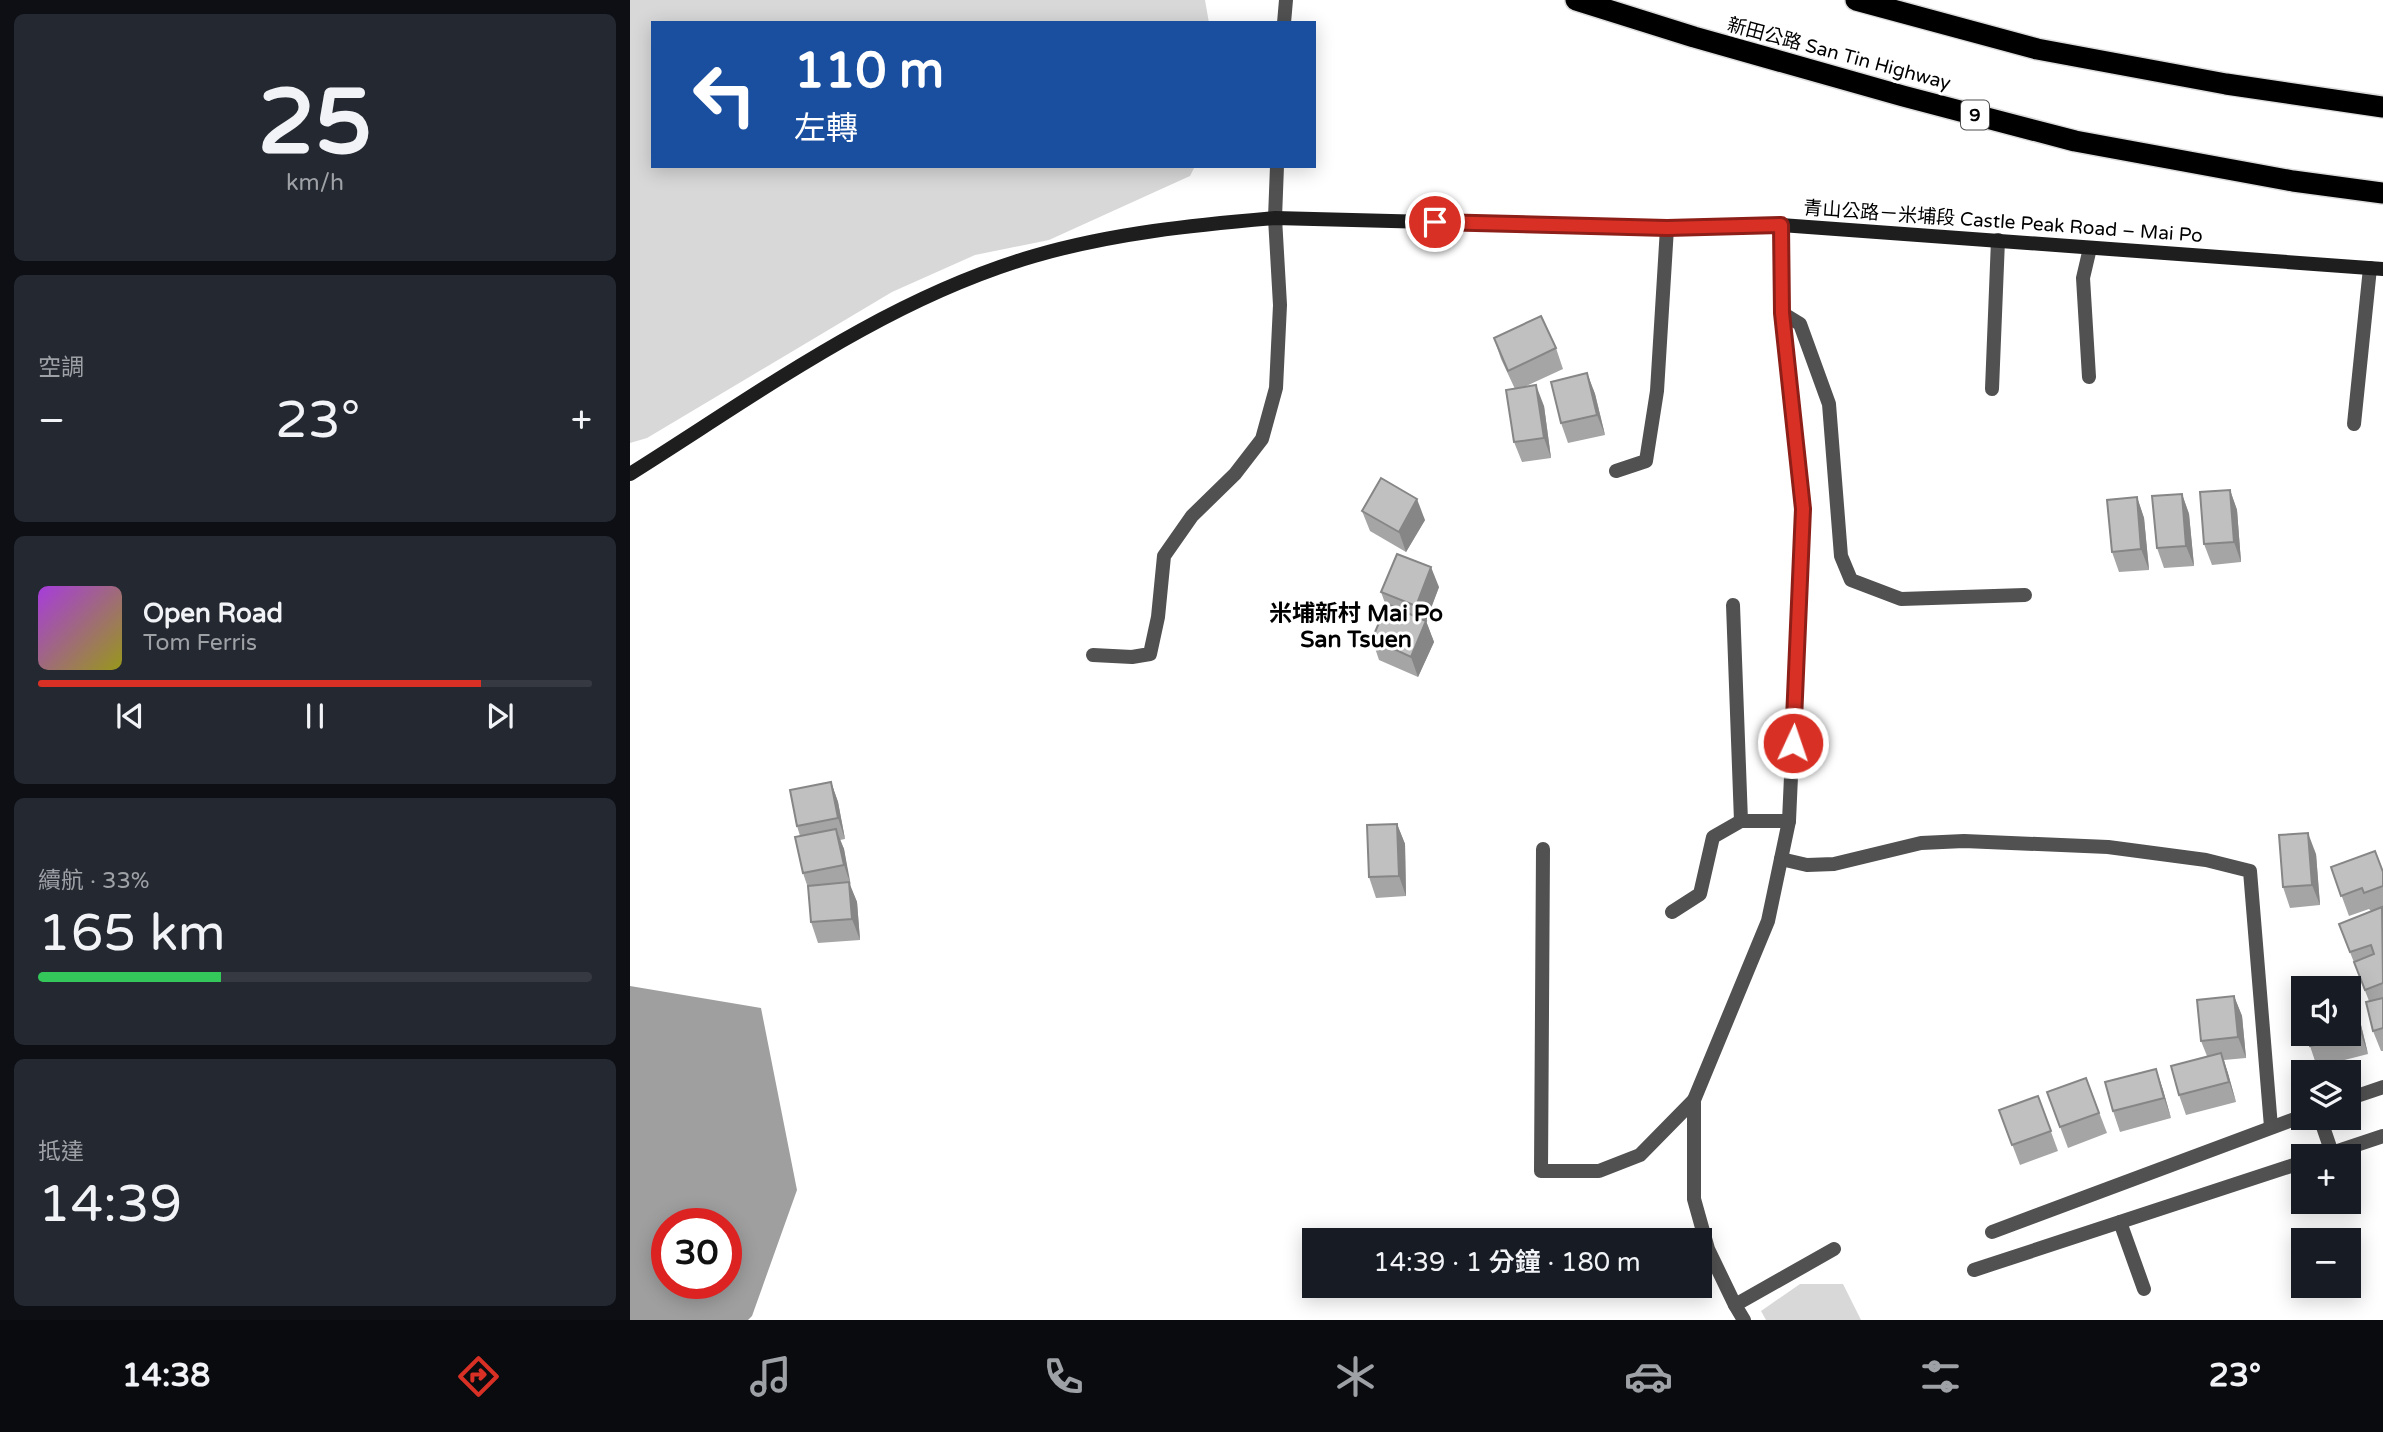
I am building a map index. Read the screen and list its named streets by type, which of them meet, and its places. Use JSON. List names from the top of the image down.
{
  "streets": {
    "highway": ["新田公路 San Tin Highway", "9"],
    "main road": ["青山公路－米埔段 Castle Peak Road – Mai Po"]
  },
  "districts": ["米埔新村 Mai Po San Tsuen"],
  "page": {
    "tile": [
      ["25", "km/h"],
      "空調",
      ["續航 · 33%", "165 km"],
      ["抵達", "14:39"]
    ],
    "turn": ["110 m", "左轉"],
    "heat": ["−", "23°", "+"],
    "song": ["Open Road", "Tom Ferris"],
    "map_buttons": ["+", "−"],
    "limit": "30",
    "trip": "14:39 · 1 分鐘 · 180 m",
    "tabs": ["14:38", "23°"]
  }
}
